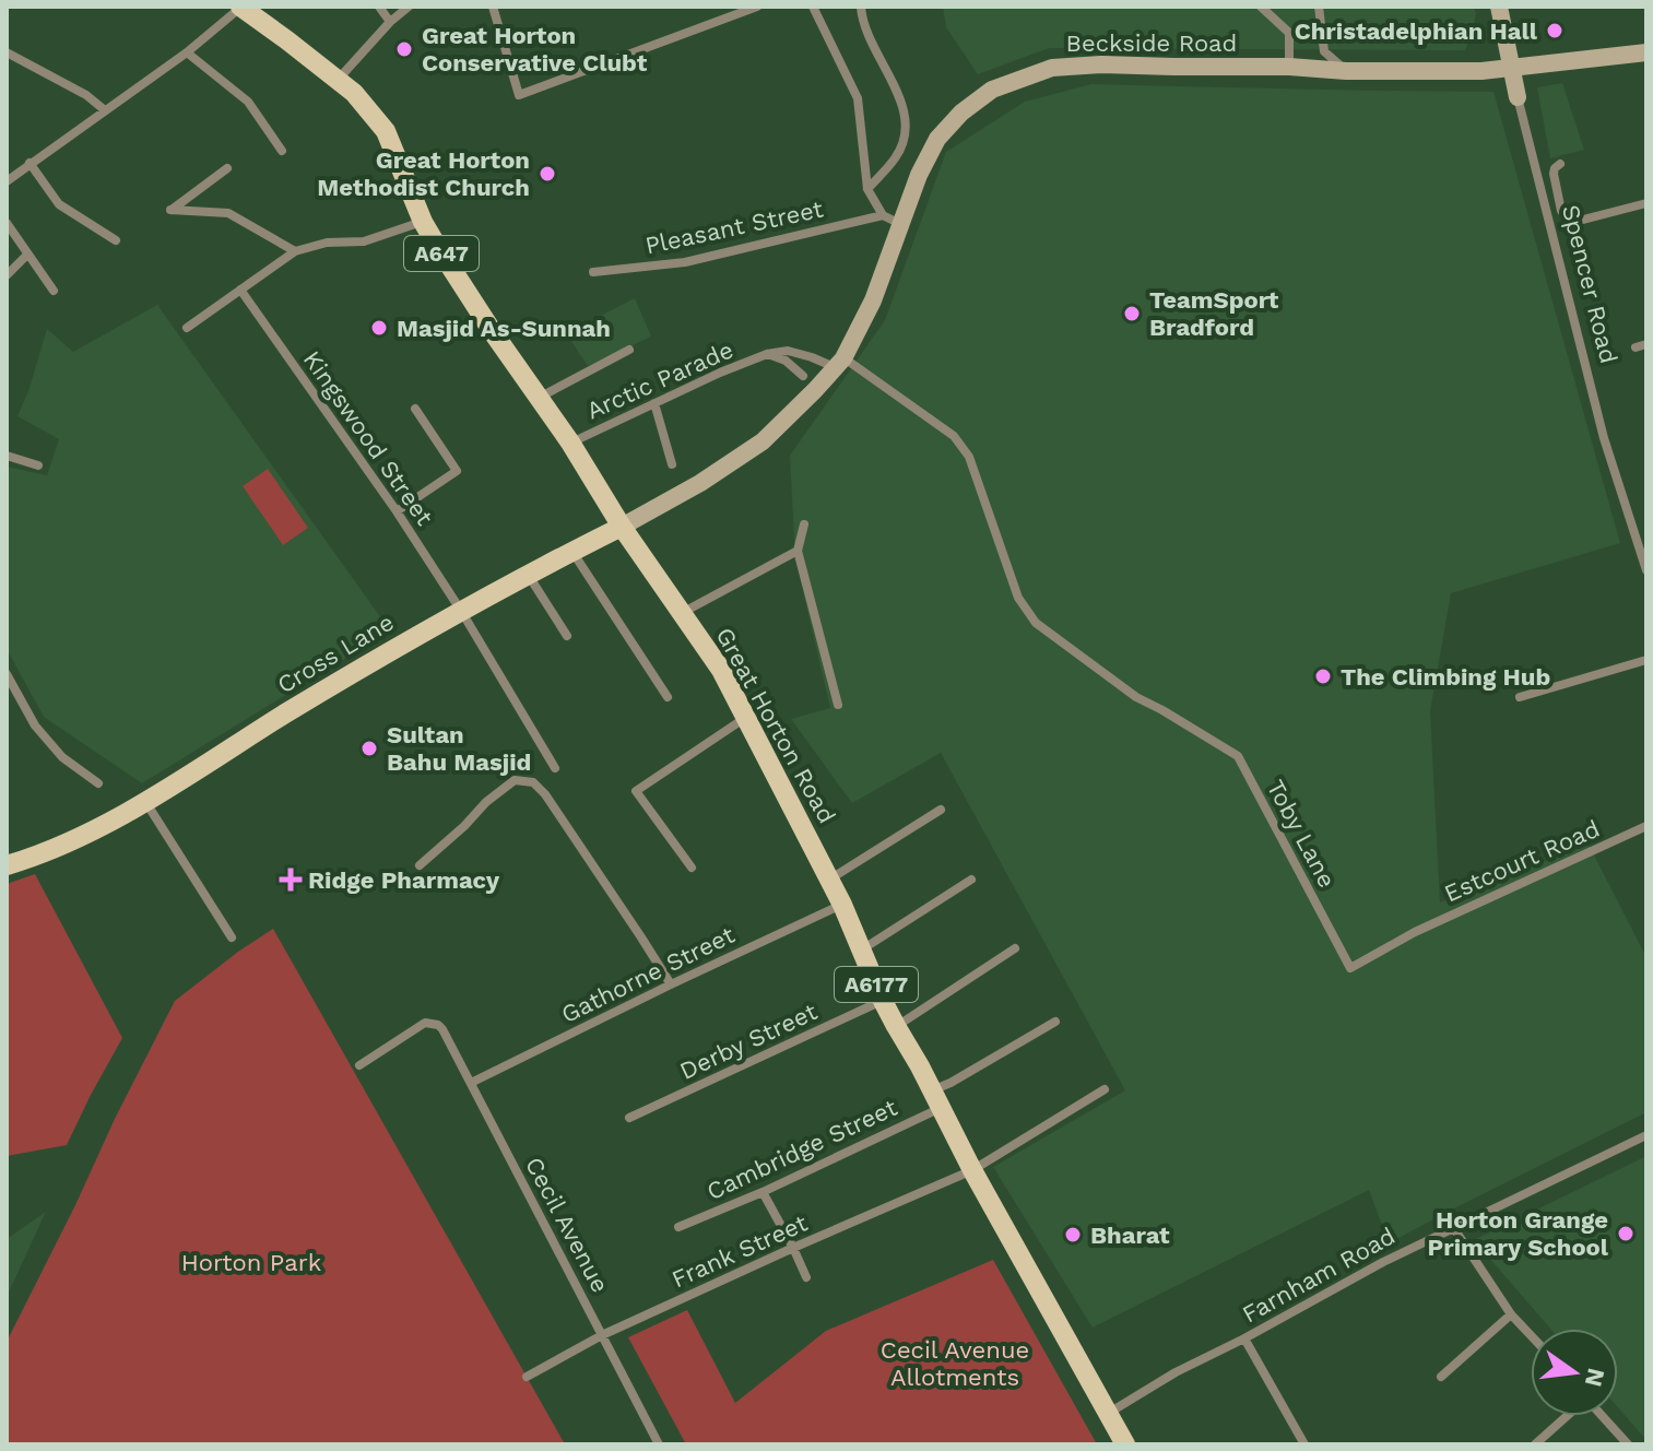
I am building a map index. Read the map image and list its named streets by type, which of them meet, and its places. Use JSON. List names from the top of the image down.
{
  "streets": {
    "main road": [
      "A647",
      "Cross Lane",
      "Great Horton Road",
      "A6177"
    ],
    "street": [
      "Beckside Road",
      "Pleasant Street",
      "Spencer Road",
      "Arctic Parade",
      "Kingswood Street",
      "Toby Lane",
      "Estcourt Road",
      "Gathorne Street",
      "Derby Street",
      "Cambridge Street",
      "Cecil Avenue",
      "Frank Street",
      "Farnham Road"
    ]
  },
  "crossings": [
    ["Beckside Road", "Spencer Road"],
    ["Beckside Road", "Arctic Parade"],
    ["Beckside Road", "Cross Lane"],
    ["Beckside Road", "Great Horton Road"],
    ["Arctic Parade", "Great Horton Road"],
    ["Arctic Parade", "Toby Lane"],
    ["Kingswood Street", "Cross Lane"],
    ["Cross Lane", "Great Horton Road"],
    ["Great Horton Road", "Gathorne Street"],
    ["Great Horton Road", "Derby Street"],
    ["Great Horton Road", "Cambridge Street"],
    ["Great Horton Road", "Frank Street"],
    ["Great Horton Road", "Farnham Road"],
    ["Toby Lane", "Estcourt Road"],
    ["Gathorne Street", "Cecil Avenue"],
    ["Cecil Avenue", "Frank Street"]
  ],
  "parks": ["Horton Park", "Cecil Avenue Allotments"],
  "places": {
    "other": [
      "Christadelphian Hall",
      "Great Horton Conservative Clubt",
      "Great Horton Methodist Church",
      "TeamSport Bradford",
      "Masjid As-Sunnah",
      "The Climbing Hub",
      "Sultan Bahu Masjid",
      "Horton Grange Primary School",
      "Bharat"
    ],
    "health": ["Ridge Pharmacy"]
  },
  "north": "right"
}
